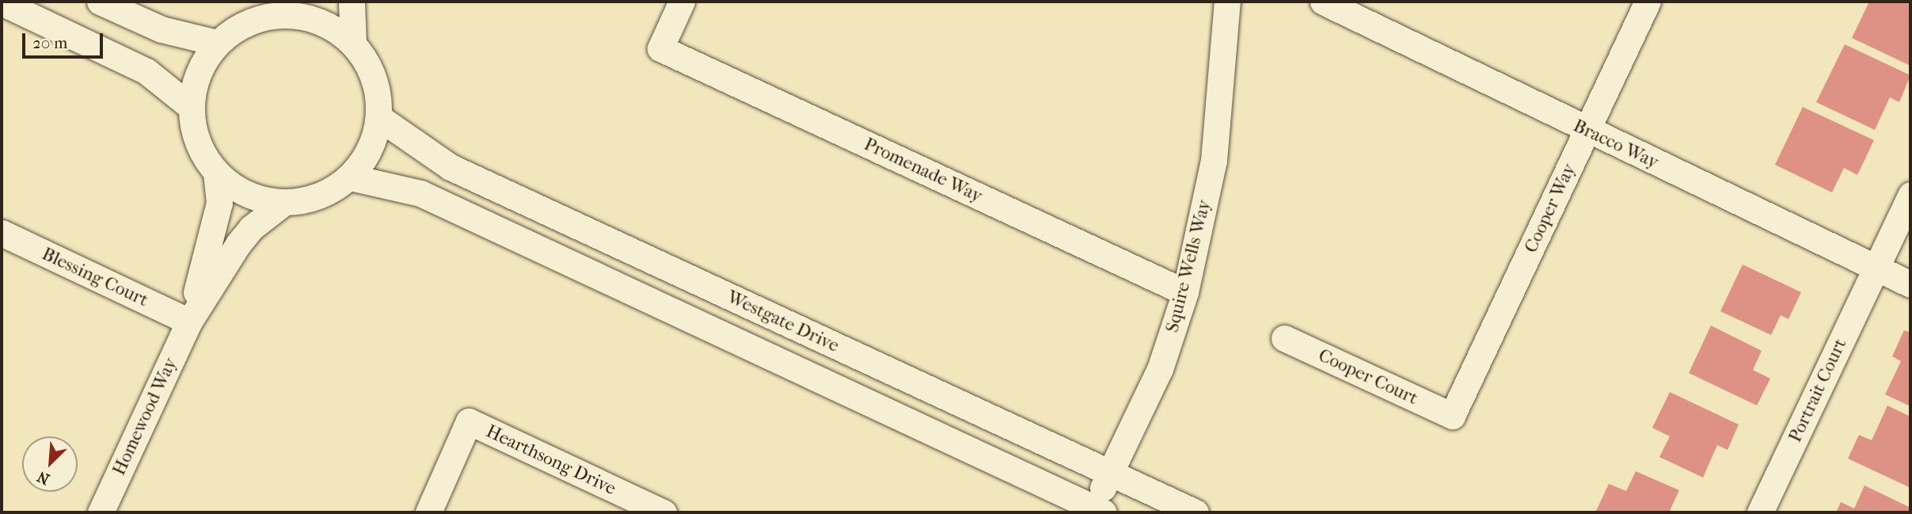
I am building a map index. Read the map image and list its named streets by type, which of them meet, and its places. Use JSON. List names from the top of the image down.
{
  "streets": {
    "street": [
      "Bracco Way",
      "Promenade Way",
      "Cooper Way",
      "Squire Wells Way",
      "Blessing Court",
      "Westgate Drive",
      "Cooper Court",
      "Portrait Court",
      "Homewood Way",
      "Hearthsong Drive"
    ]
  },
  "crossings": [
    ["Bracco Way", "Cooper Way"],
    ["Bracco Way", "Portrait Court"],
    ["Promenade Way", "Squire Wells Way"],
    ["Cooper Way", "Cooper Court"],
    ["Squire Wells Way", "Westgate Drive"],
    ["Blessing Court", "Homewood Way"],
    ["Westgate Drive", "Homewood Way"]
  ],
  "scale_bar": "20 m",
  "north": "bottom left"
}
